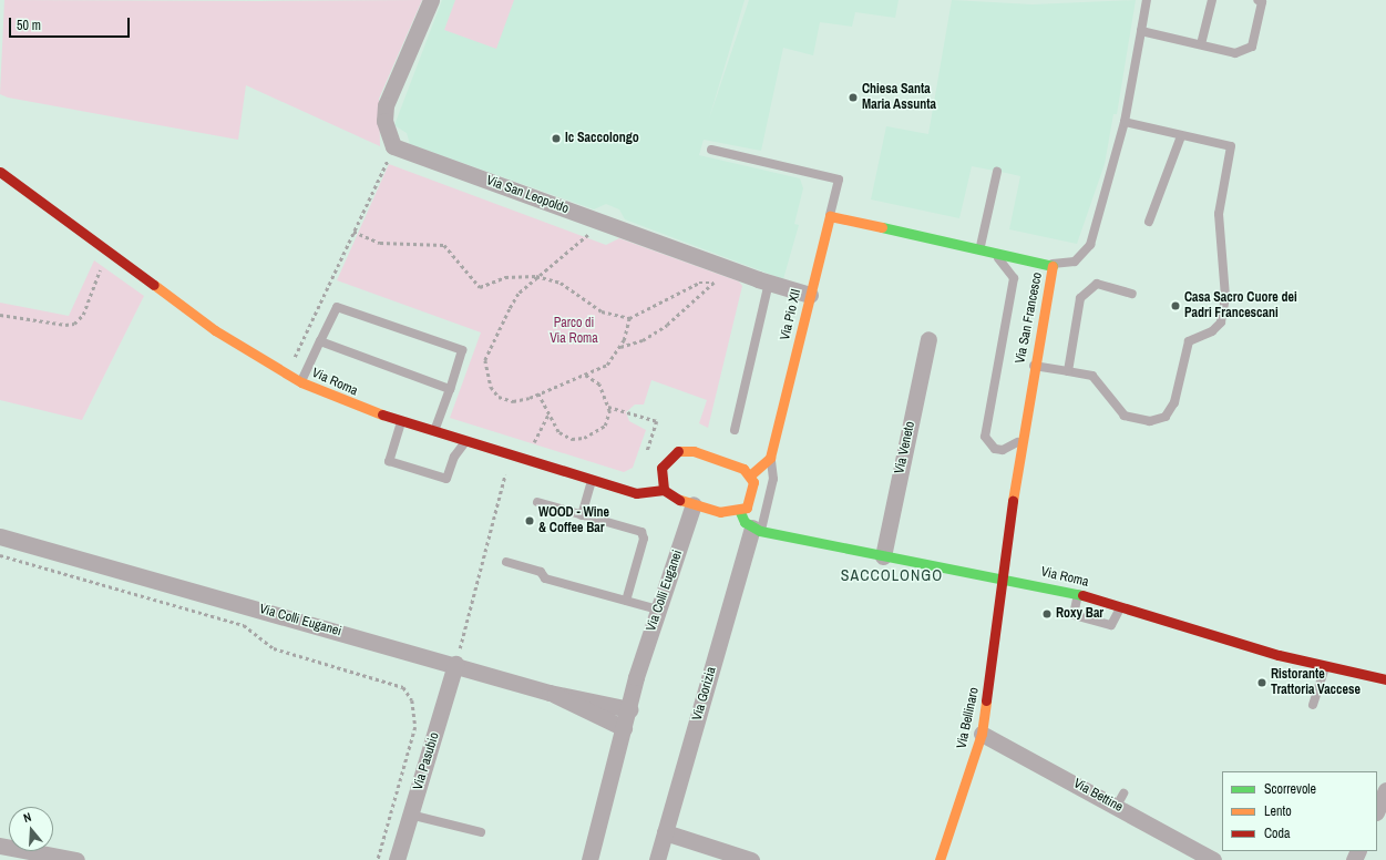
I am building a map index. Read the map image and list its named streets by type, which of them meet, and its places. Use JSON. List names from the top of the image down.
{
  "streets": {
    "main road": [
      "Via Pio XII",
      "Via San Francesco",
      "Via Roma",
      "Via Bellinaro"
    ],
    "street": [
      "Via San Leopoldo",
      "Via Veneto",
      "Via Colli Euganei",
      "Via Gorizia",
      "Via Pasubio",
      "Via Bettine"
    ]
  },
  "crossings": [
    ["Via San Leopoldo", "Via Pio XII"],
    ["Via Pio XII", "Via San Francesco"],
    ["Via Pio XII", "Via Roma"],
    ["Via Pio XII", "Via Gorizia"],
    ["Via San Francesco", "Via Roma"],
    ["Via San Francesco", "Via Bellinaro"],
    ["Via Roma", "Via Veneto"],
    ["Via Roma", "Via Colli Euganei"],
    ["Via Roma", "Via Gorizia"],
    ["Via Roma", "Via Bellinaro"],
    ["Via Colli Euganei", "Via Pasubio"],
    ["Via Bellinaro", "Via Bettine"]
  ],
  "districts": ["SACCOLONGO"],
  "parks": ["Parco di Via Roma"],
  "places": [
    "Chiesa Santa Maria Assunta",
    "Ic Saccolongo",
    "Casa Sacro Cuore dei Padri Francescani",
    "WOOD - Wine & Coffee Bar",
    "Roxy Bar",
    "Ristorante Trattoria Vaccese"
  ],
  "legend": ["Scorrevole", "Lento", "Coda"],
  "scale_bar": "50 m",
  "north": "top"
}
